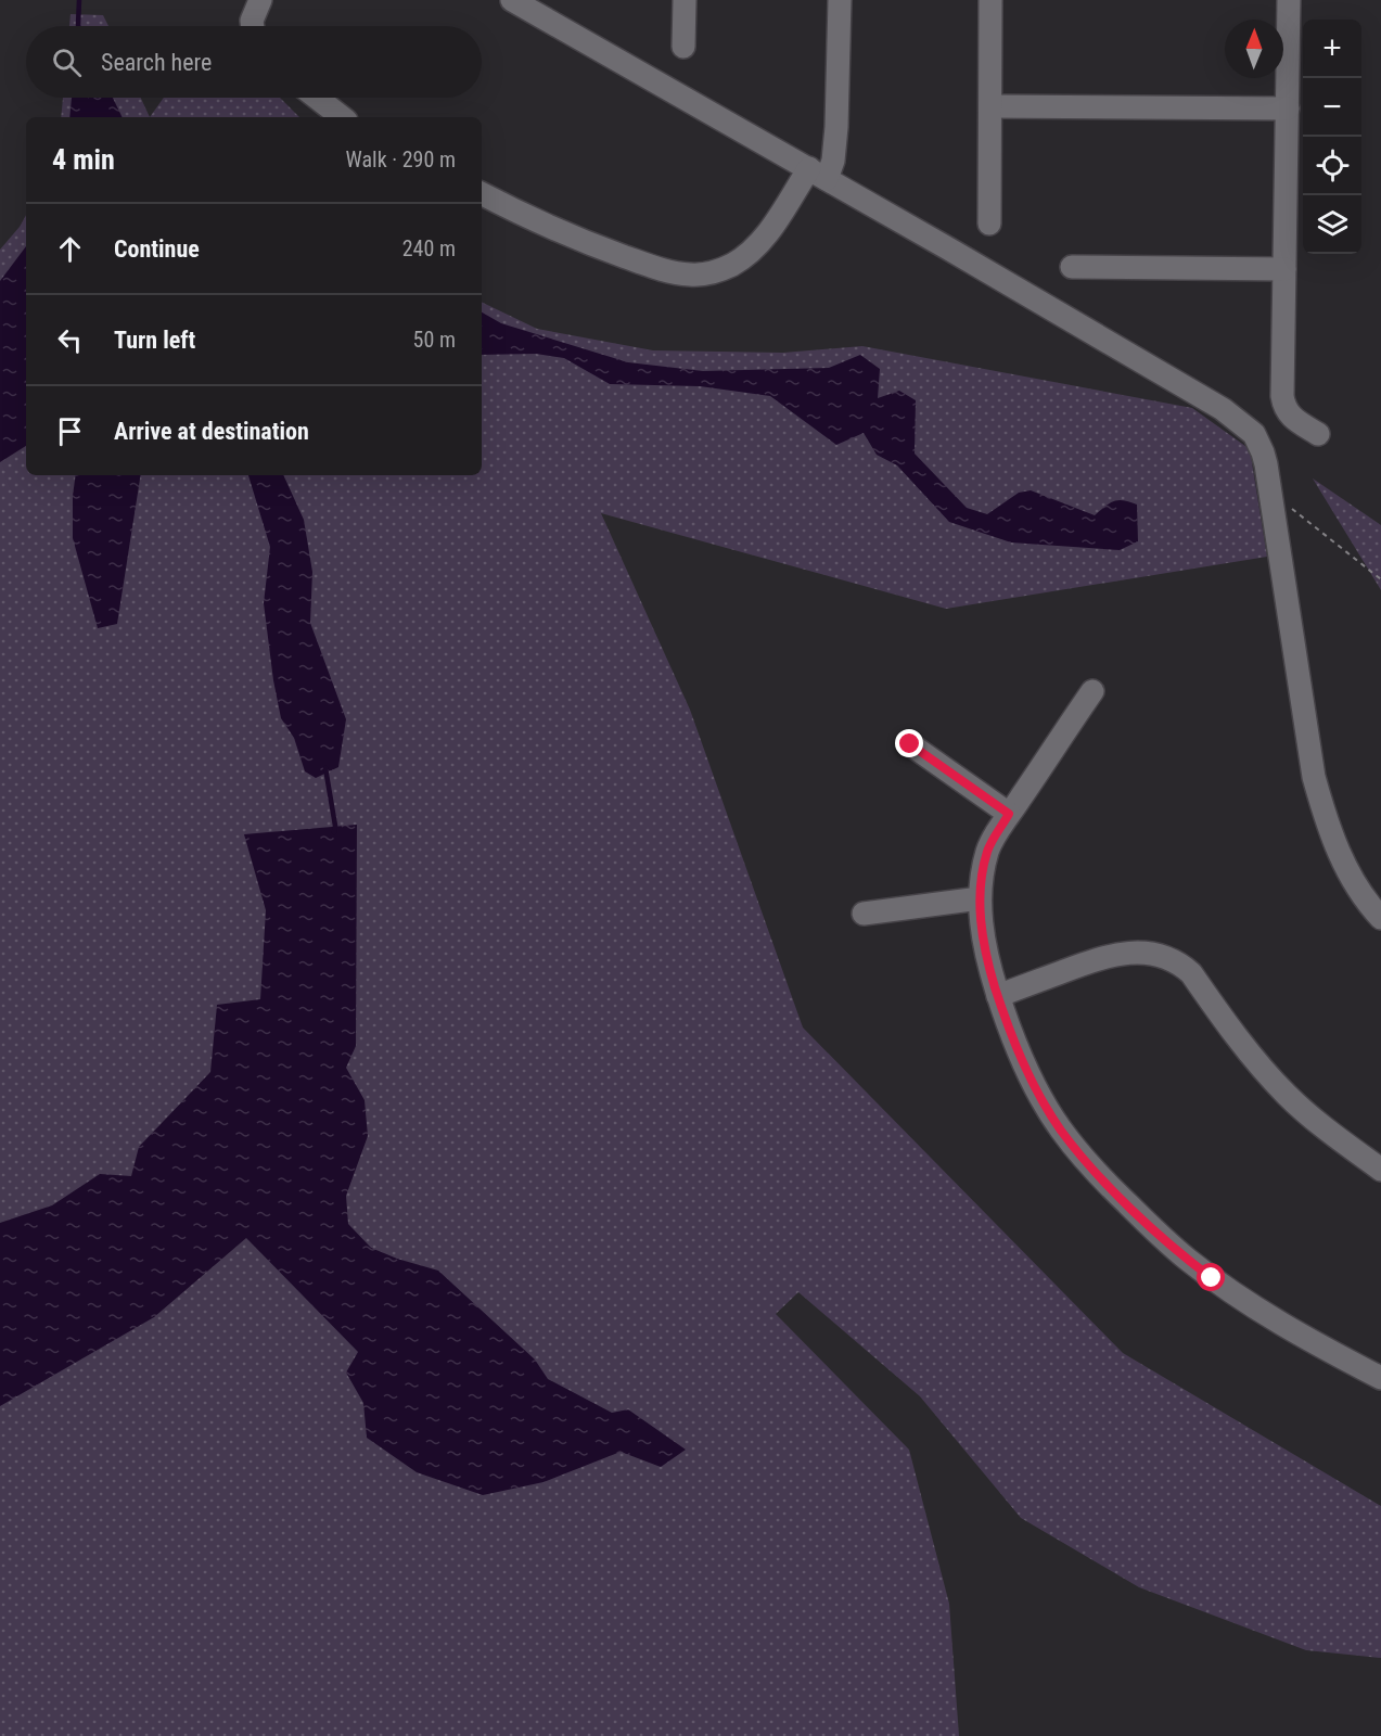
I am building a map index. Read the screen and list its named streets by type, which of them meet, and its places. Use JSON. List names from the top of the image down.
{
  "north": "top",
  "page": {
    "map_buttons": ["+", "−"],
    "search": "Search here",
    "heading": ["4 min", "Walk · 290 m"],
    "list": [
      ["Continue", "240 m"],
      ["Turn left", "50 m"],
      "Arrive at destination"
    ]
  }
}
